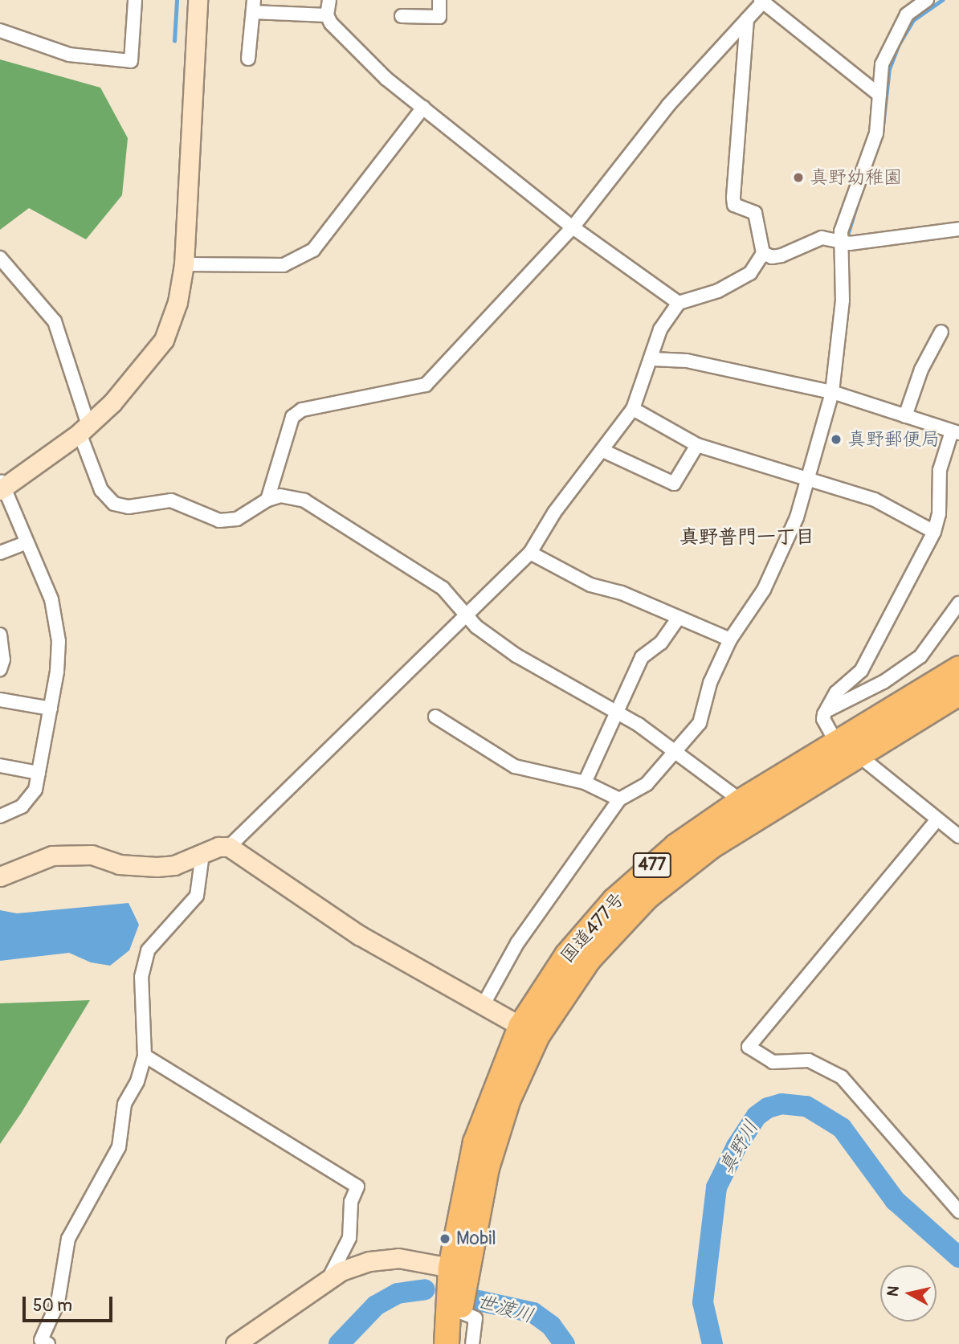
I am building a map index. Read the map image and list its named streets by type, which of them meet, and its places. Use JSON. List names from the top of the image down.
{
  "streets": {
    "highway": ["477", "国道477号"]
  },
  "districts": ["真野普門一丁目"],
  "water": ["真野川", "世渡川"],
  "places": ["真野幼稚園", "真野郵便局", "Mobil"],
  "scale_bar": "50 m",
  "north": "left"
}
